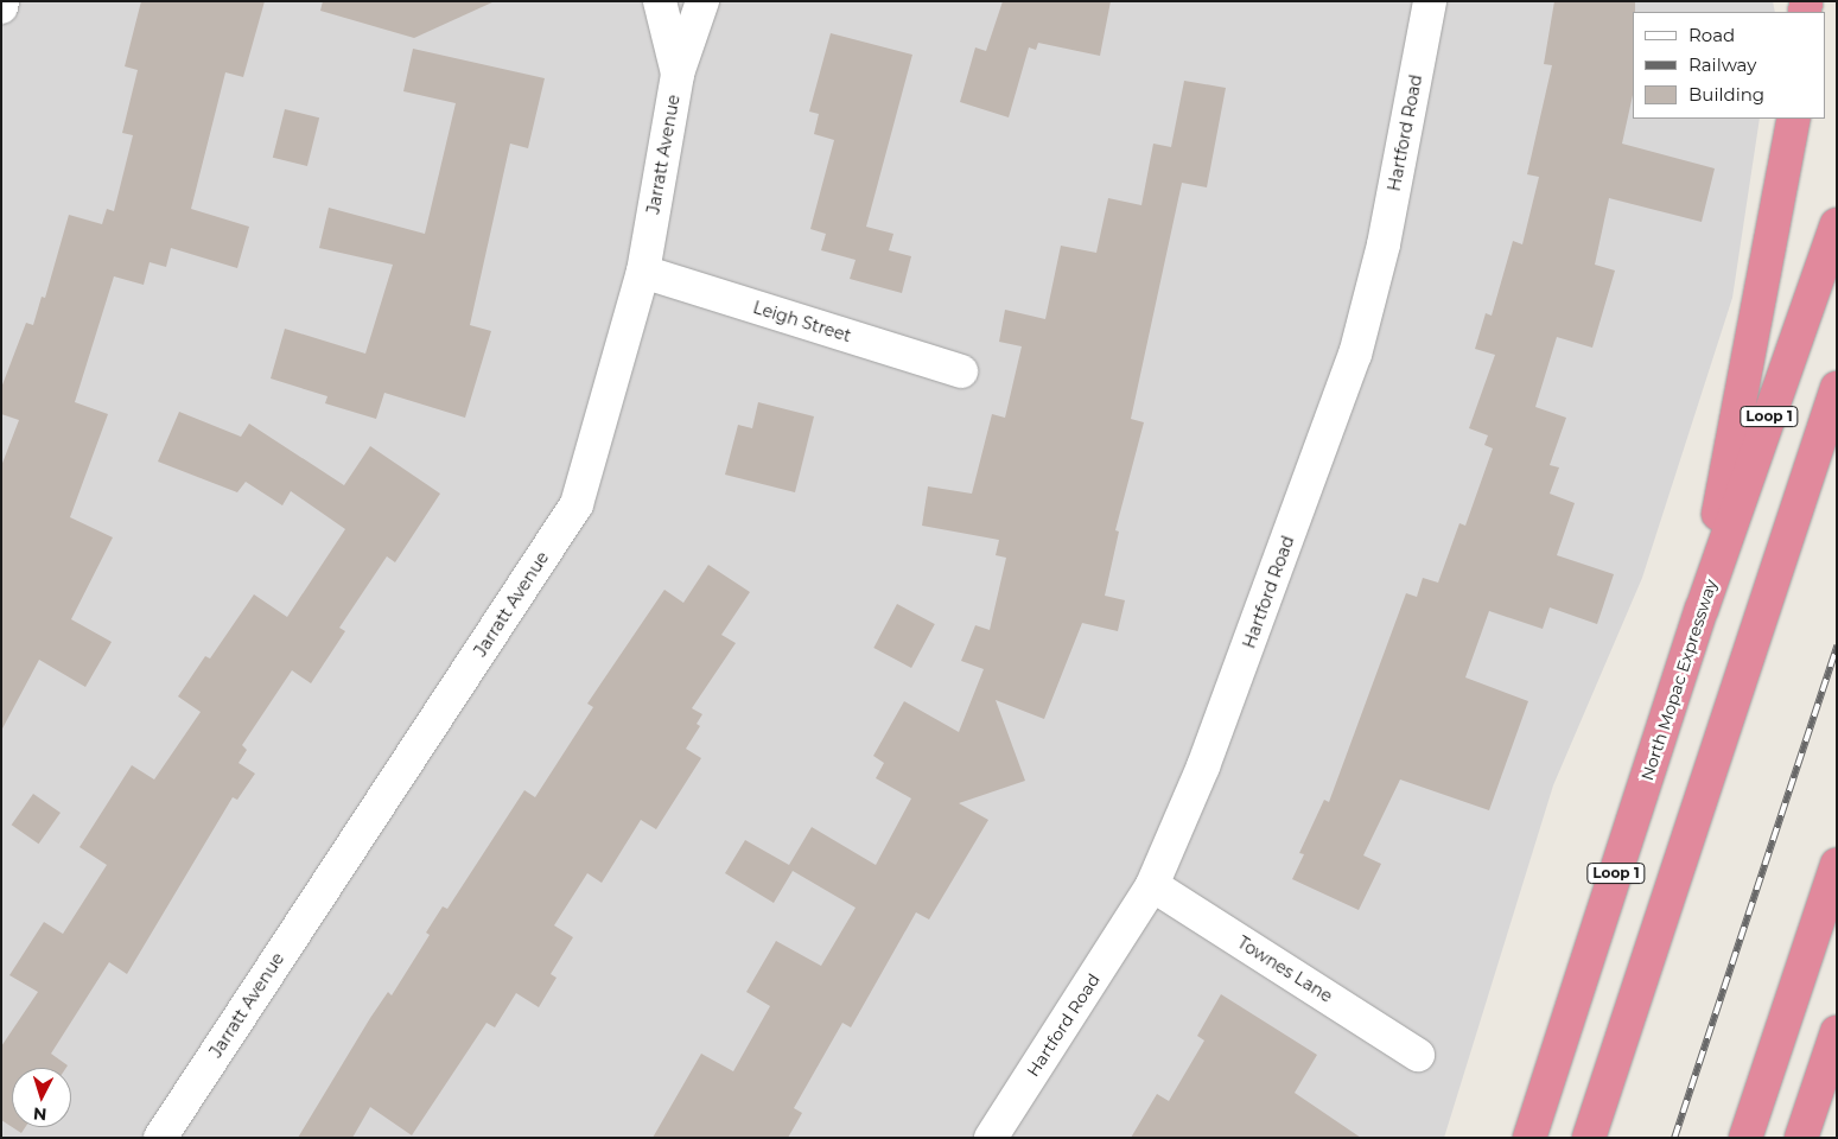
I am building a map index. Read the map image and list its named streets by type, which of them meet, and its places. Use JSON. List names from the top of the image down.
{
  "streets": {
    "highway": ["Loop 1", "North Mopac Expressway"],
    "street": [
      "Hartford Road",
      "Jarratt Avenue",
      "Leigh Street",
      "Townes Lane"
    ]
  },
  "crossings": [
    ["Hartford Road", "Townes Lane"],
    ["Jarratt Avenue", "Leigh Street"]
  ],
  "legend": ["Road", "Railway", "Building"],
  "north": "bottom"
}
